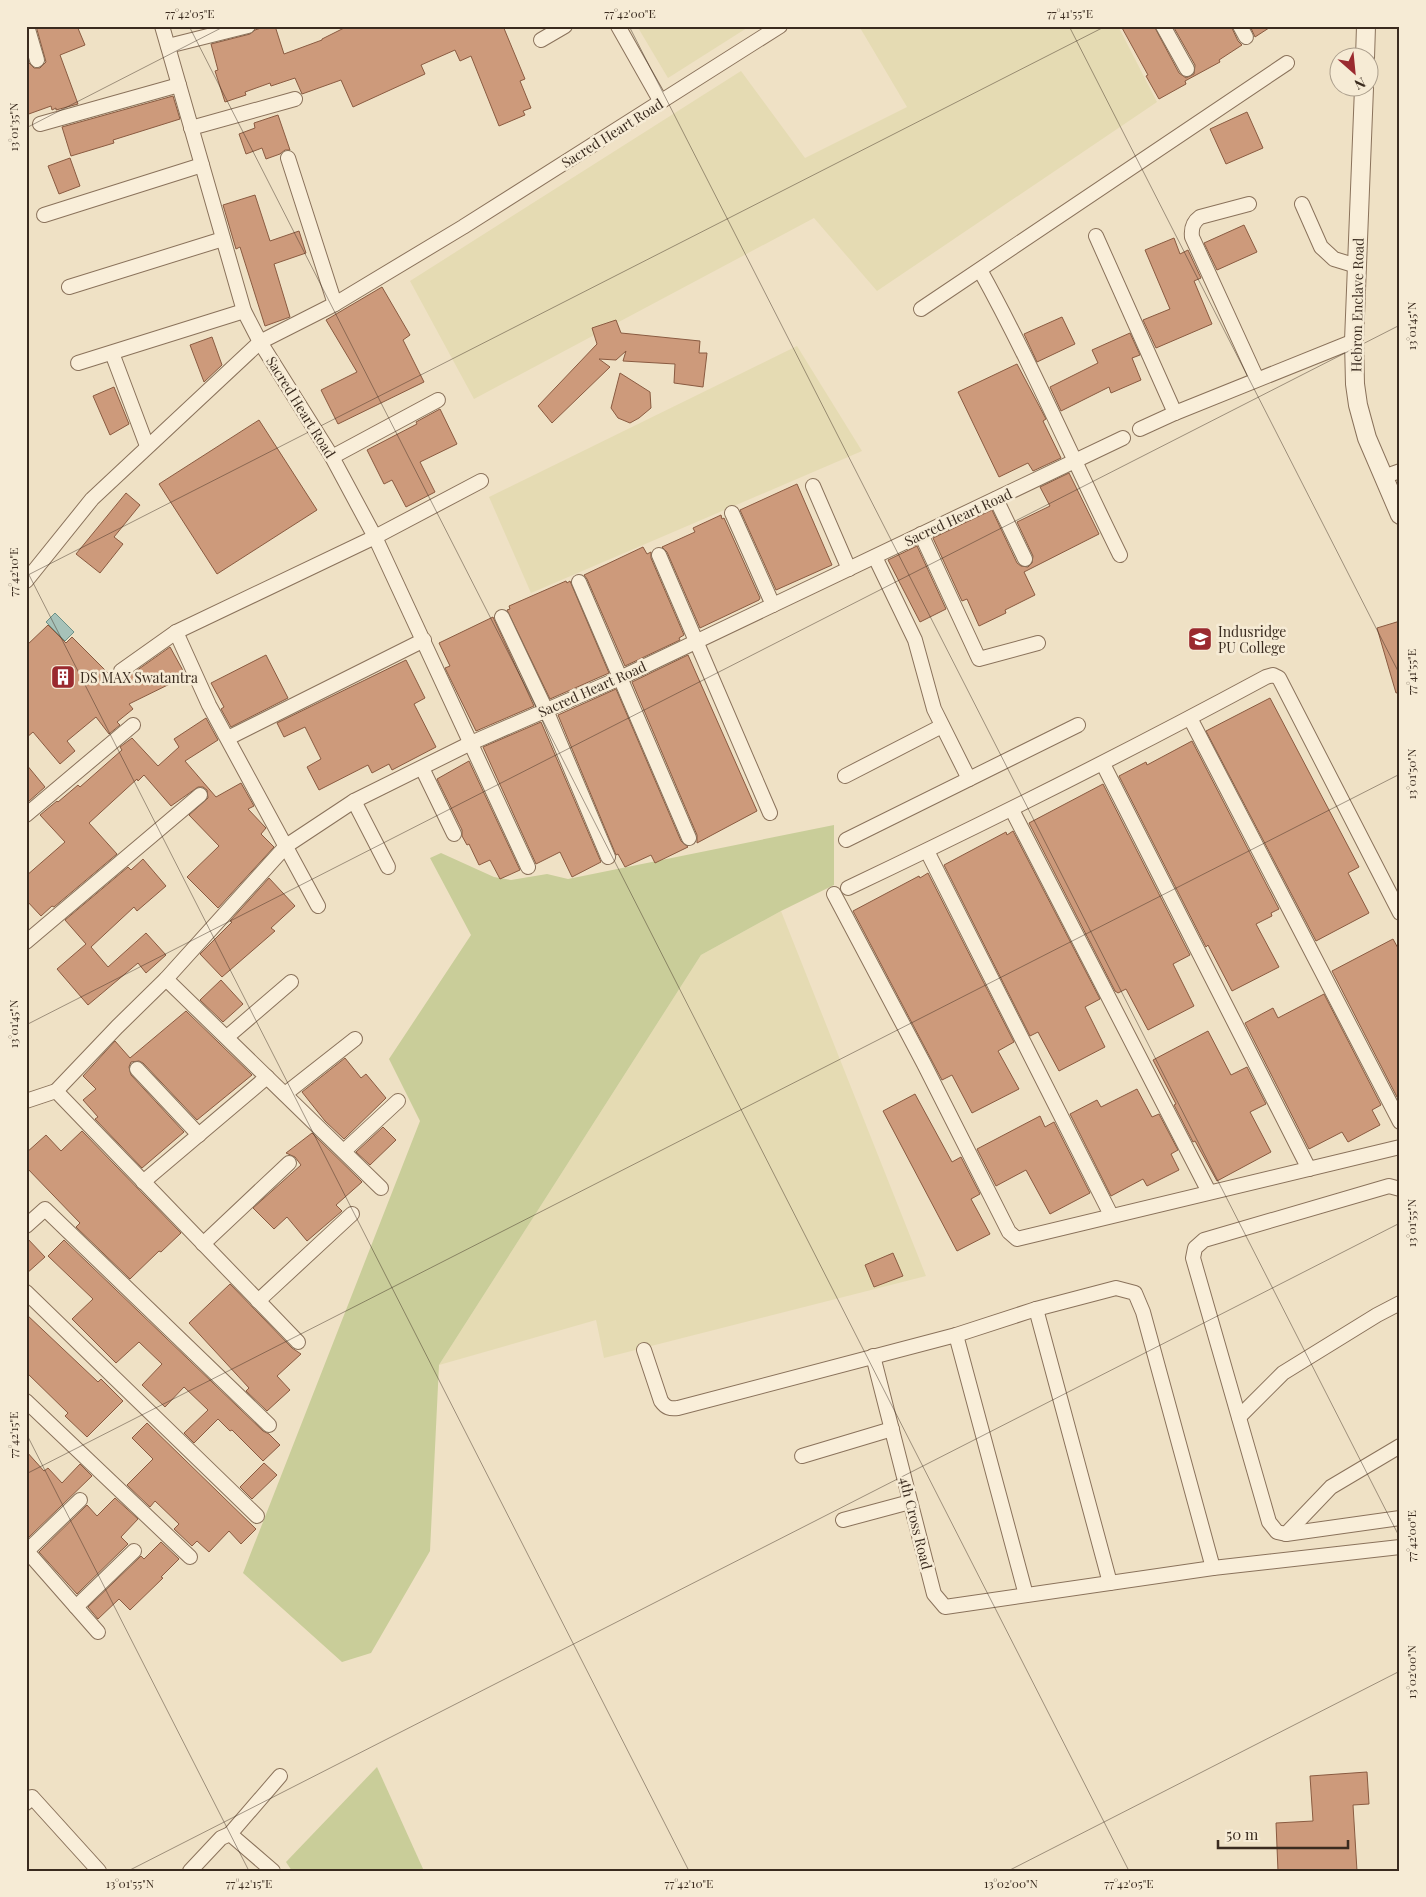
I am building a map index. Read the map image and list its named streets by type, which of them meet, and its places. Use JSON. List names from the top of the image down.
{
  "streets": {
    "street": ["Sacred Heart Road", "Hebron Enclave Road", "4th Cross Road"]
  },
  "places": {
    "school or university": ["Indusridge PU College"],
    "building": ["DS MAX Swatantra"]
  },
  "scale_bar": "50 m",
  "north": "bottom right",
  "coordinates": [
    "77°42'05\"E",
    "77°42'00\"E",
    "77°41'55\"E",
    "13°01'35\"N",
    "13°01'45\"N",
    "77°42'10\"E",
    "13°01'50\"N",
    "13°01'55\"N",
    "77°42'15\"E",
    "13°02'00\"N"
  ]
}
